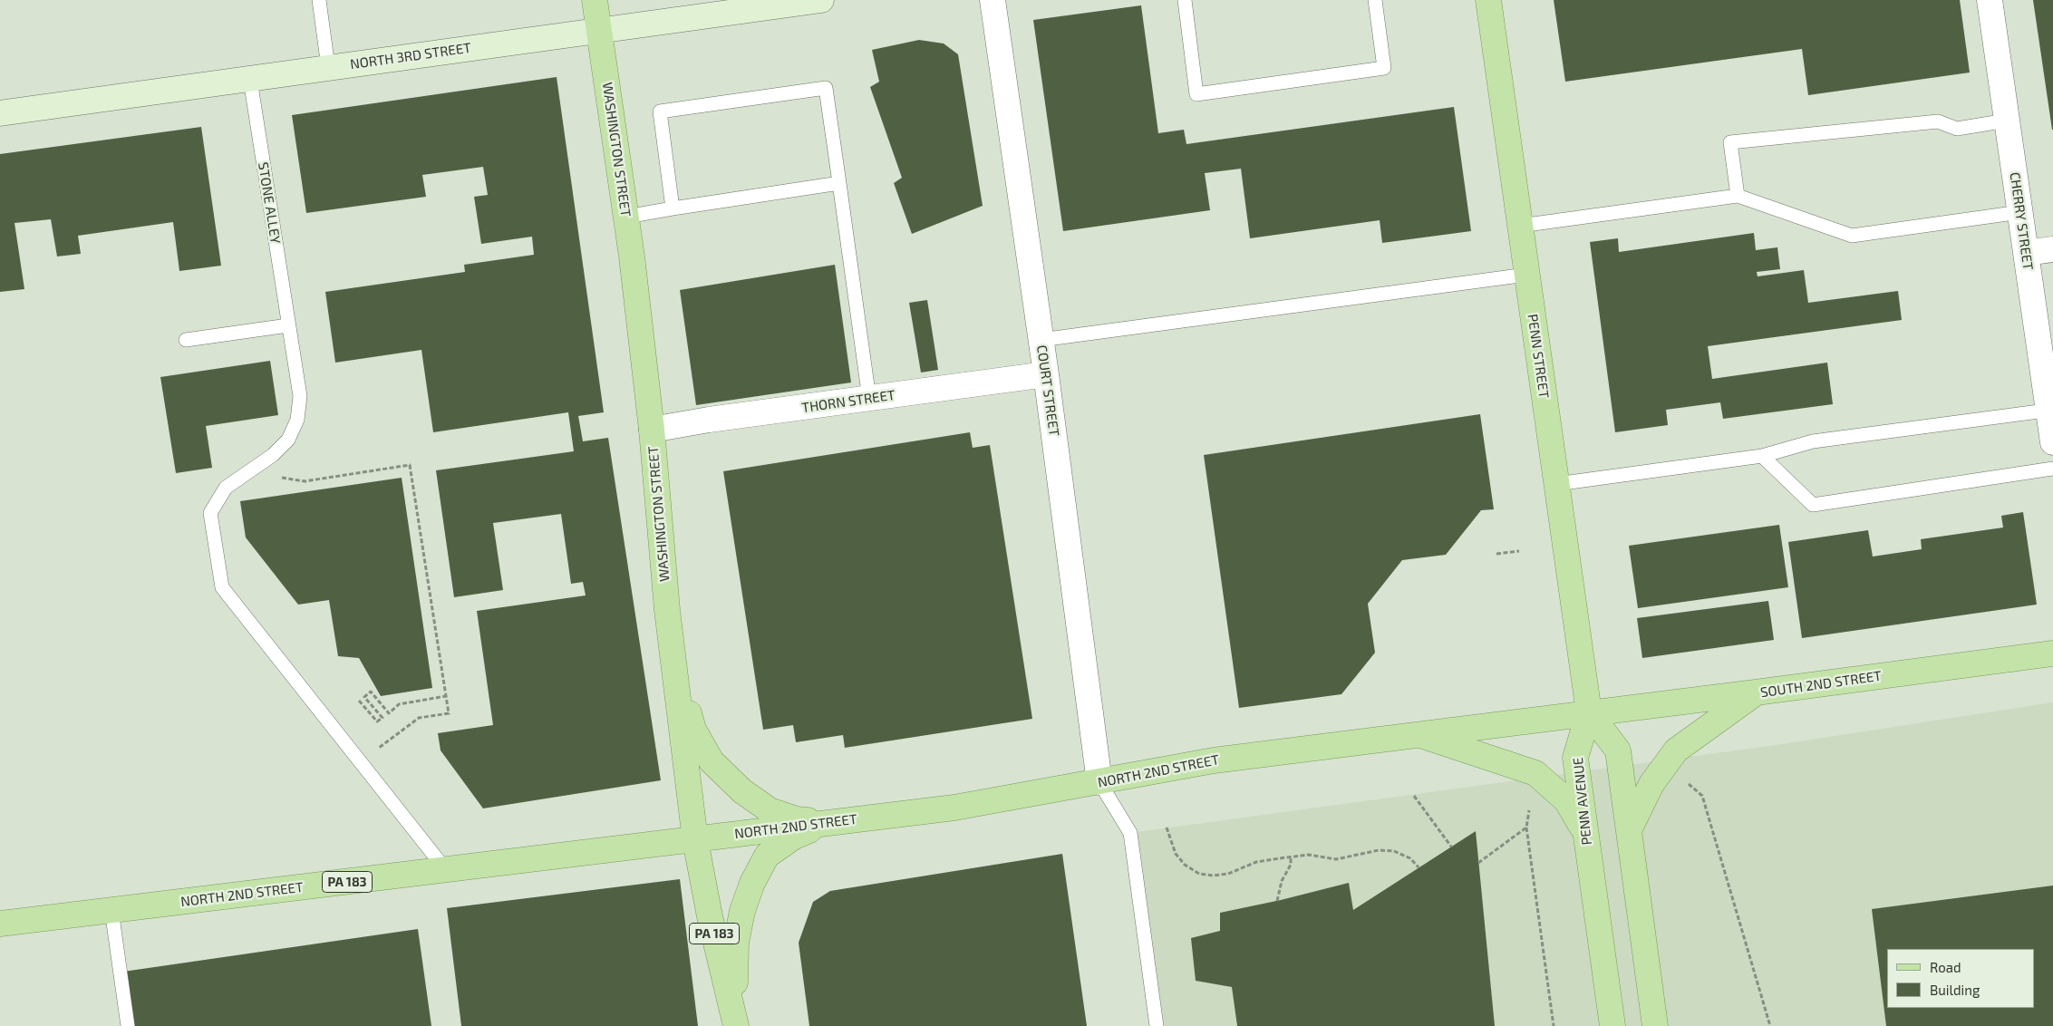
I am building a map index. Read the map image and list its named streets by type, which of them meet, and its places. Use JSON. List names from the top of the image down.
{
  "streets": {
    "main road": [
      "WASHINGTON STREET",
      "PENN STREET",
      "SOUTH 2ND STREET",
      "NORTH 2ND STREET",
      "PENN AVENUE",
      "PA 183"
    ],
    "street": [
      "NORTH 3RD STREET",
      "CHERRY STREET",
      "COURT STREET",
      "THORN STREET"
    ],
    "lane": ["STONE ALLEY"]
  },
  "crossings": [
    ["NORTH 3RD STREET", "WASHINGTON STREET"],
    ["NORTH 3RD STREET", "STONE ALLEY"],
    ["WASHINGTON STREET", "THORN STREET"],
    ["WASHINGTON STREET", "NORTH 2ND STREET"],
    ["STONE ALLEY", "NORTH 2ND STREET"],
    ["PENN STREET", "SOUTH 2ND STREET"],
    ["PENN STREET", "NORTH 2ND STREET"],
    ["PENN STREET", "PENN AVENUE"],
    ["COURT STREET", "THORN STREET"],
    ["COURT STREET", "NORTH 2ND STREET"],
    ["SOUTH 2ND STREET", "NORTH 2ND STREET"],
    ["SOUTH 2ND STREET", "PENN AVENUE"],
    ["NORTH 2ND STREET", "PENN AVENUE"]
  ],
  "legend": ["Road", "Building"]
}
